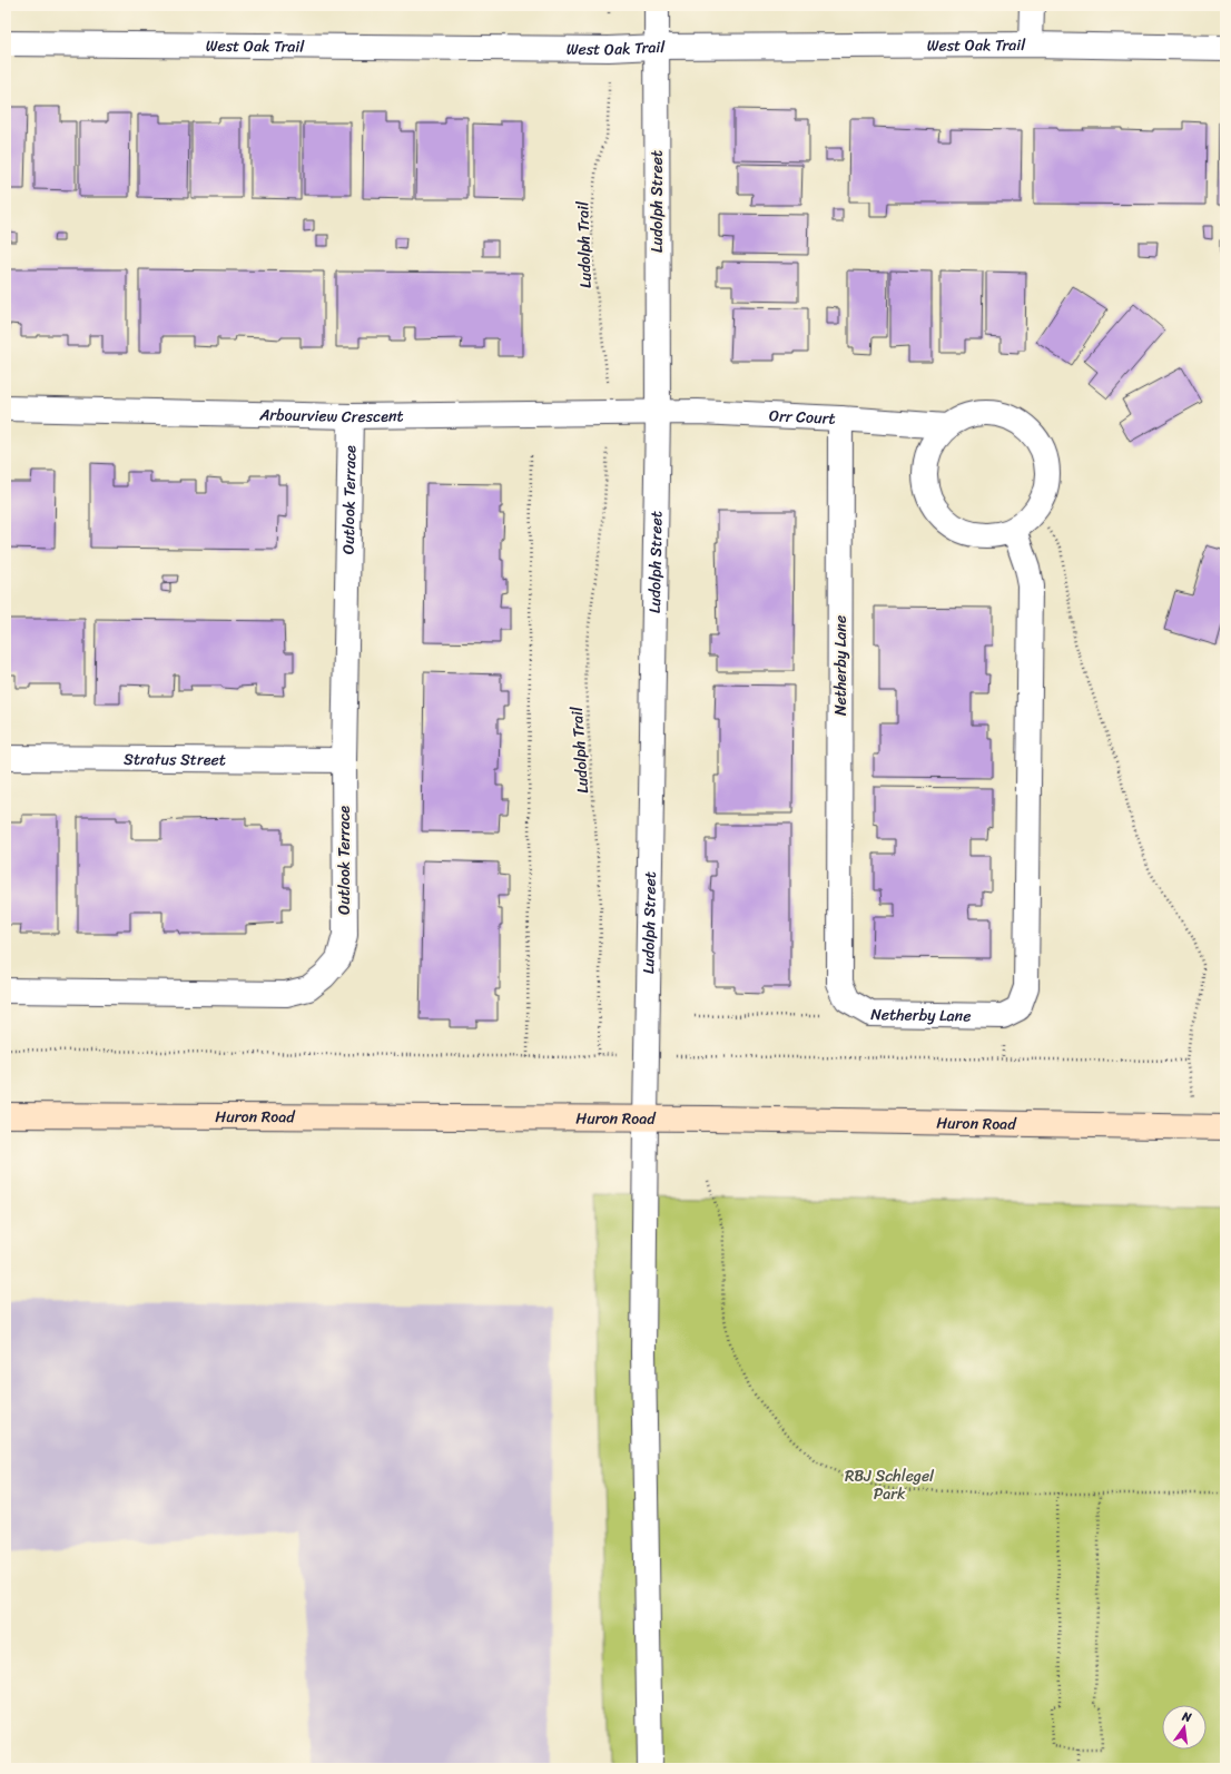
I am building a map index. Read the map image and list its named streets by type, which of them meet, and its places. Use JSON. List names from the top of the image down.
{
  "streets": {
    "main road": ["Huron Road"],
    "street": [
      "West Oak Trail",
      "Ludolph Street",
      "Arbourview Crescent",
      "Orr Court",
      "Outlook Terrace",
      "Netherby Lane",
      "Stratus Street"
    ],
    "path": ["Ludolph Trail"]
  },
  "crossings": [
    ["West Oak Trail", "Ludolph Street"],
    ["Ludolph Street", "Arbourview Crescent"],
    ["Ludolph Street", "Orr Court"],
    ["Ludolph Street", "Huron Road"],
    ["Arbourview Crescent", "Orr Court"],
    ["Arbourview Crescent", "Outlook Terrace"],
    ["Orr Court", "Netherby Lane"],
    ["Outlook Terrace", "Stratus Street"]
  ],
  "parks": ["RBJ Schlegel Park"],
  "north": "top"
}
